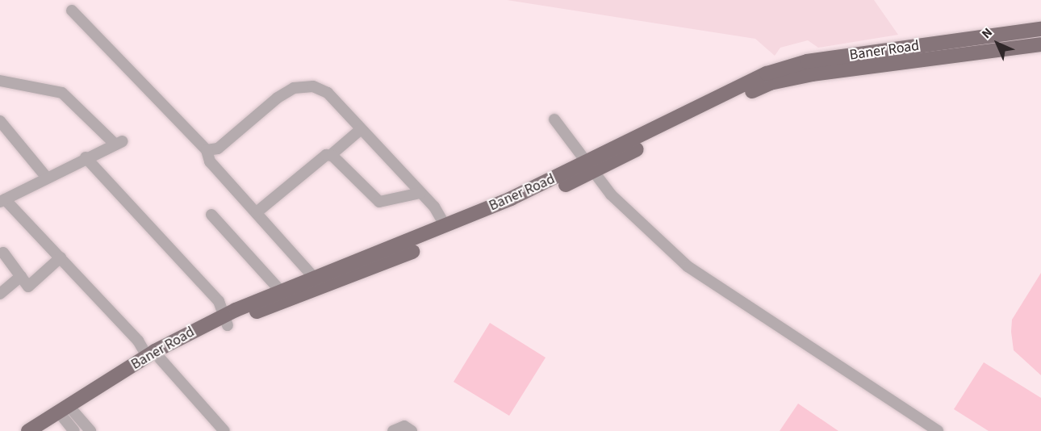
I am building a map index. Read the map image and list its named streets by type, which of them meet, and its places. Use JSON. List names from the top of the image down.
{
  "streets": {
    "main road": ["Baner Road"]
  },
  "north": "top left"
}
